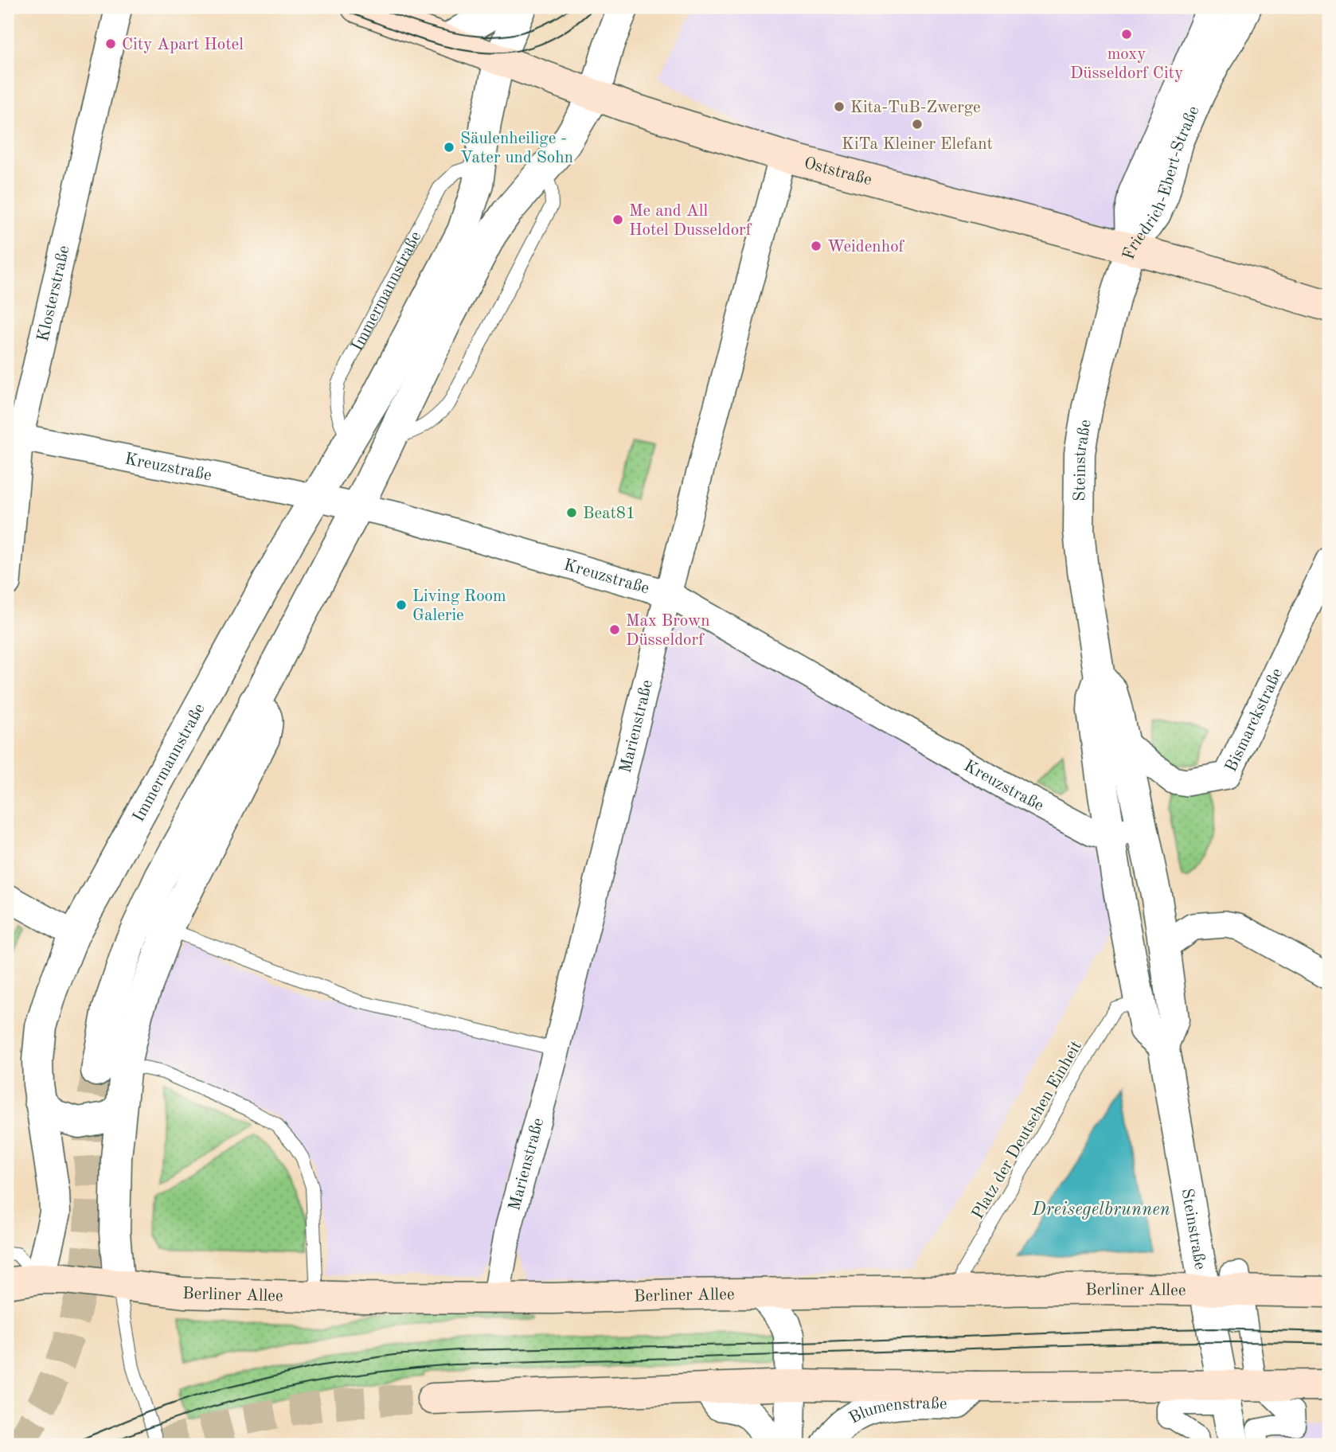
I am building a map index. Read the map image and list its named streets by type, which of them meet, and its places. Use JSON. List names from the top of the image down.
{
  "streets": {
    "main road": ["Oststraße", "Berliner Allee"],
    "street": [
      "Friedrich-Ebert-Straße",
      "Immermannstraße",
      "Klosterstraße",
      "Steinstraße",
      "Kreuzstraße",
      "Bismarckstraße",
      "Marienstraße",
      "Blumenstraße"
    ],
    "lane": ["Platz der Deutschen Einheit"]
  },
  "crossings": [
    ["Friedrich-Ebert-Straße", "Oststraße"],
    ["Friedrich-Ebert-Straße", "Steinstraße"],
    ["Oststraße", "Immermannstraße"],
    ["Oststraße", "Steinstraße"],
    ["Oststraße", "Marienstraße"],
    ["Immermannstraße", "Kreuzstraße"],
    ["Immermannstraße", "Berliner Allee"],
    ["Klosterstraße", "Kreuzstraße"],
    ["Steinstraße", "Kreuzstraße"],
    ["Steinstraße", "Bismarckstraße"],
    ["Steinstraße", "Platz der Deutschen Einheit"],
    ["Steinstraße", "Berliner Allee"],
    ["Kreuzstraße", "Marienstraße"],
    ["Marienstraße", "Berliner Allee"],
    ["Platz der Deutschen Einheit", "Berliner Allee"]
  ],
  "water": ["Dreisegelbrunnen"],
  "places": [
    "moxy Düsseldorf City",
    "City Apart Hotel",
    "Kita-TuB-Zwerge",
    "KiTa Kleiner Elefant",
    "Säulenheilige - Vater und Sohn",
    "Me and All Hotel Dusseldorf",
    "Weidenhof",
    "Beat81",
    "Living Room Galerie",
    "Max Brown Düsseldorf"
  ]
}
